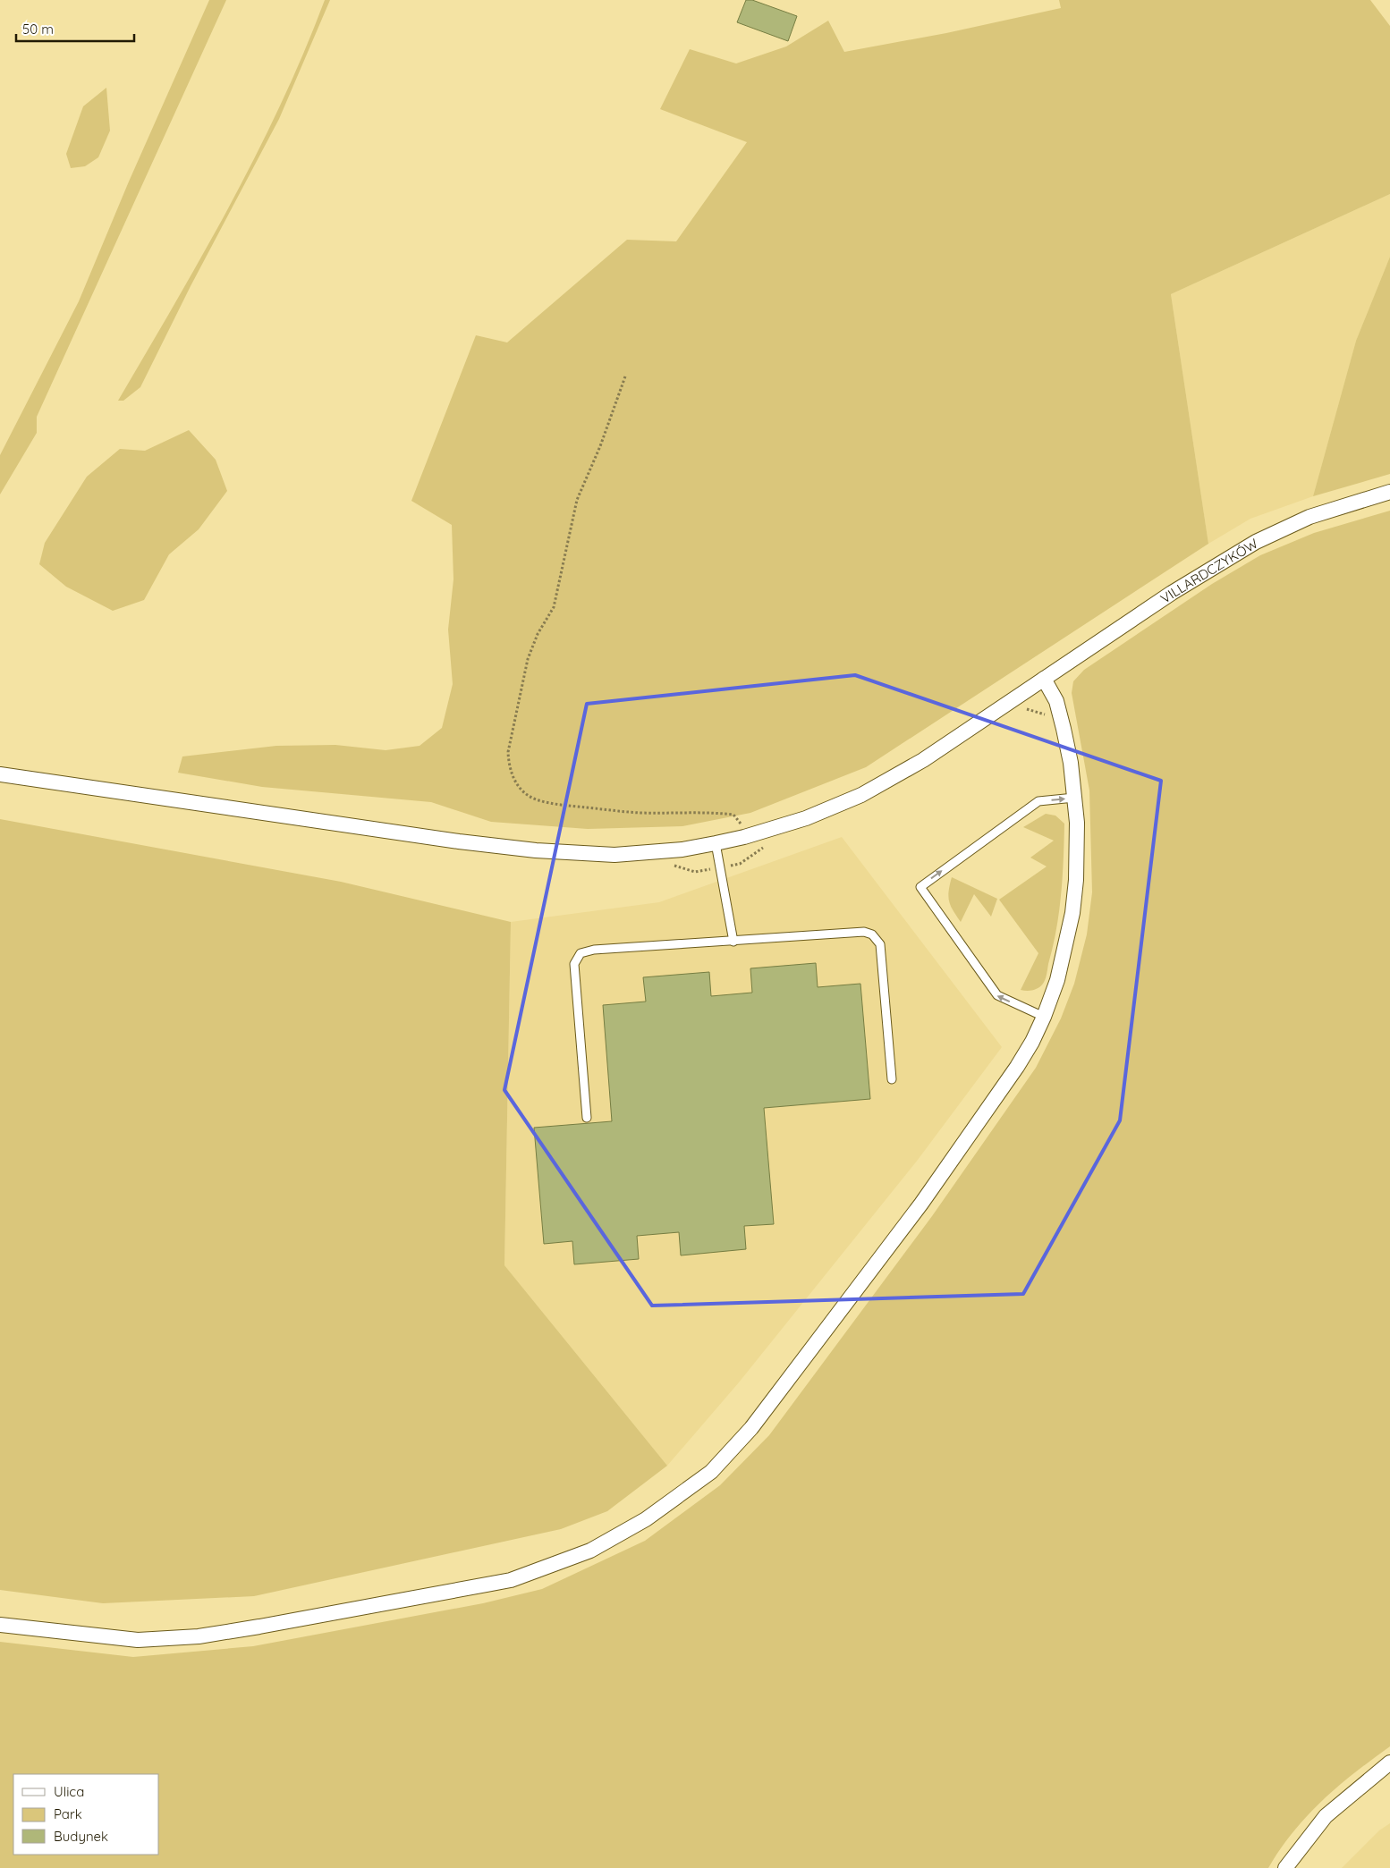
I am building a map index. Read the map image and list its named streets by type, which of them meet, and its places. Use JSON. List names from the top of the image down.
{
  "streets": {
    "street": ["VILLARDCZYKÓW"]
  },
  "legend": ["Ulica", "Park", "Budynek"],
  "scale_bar": "50 m"
}
